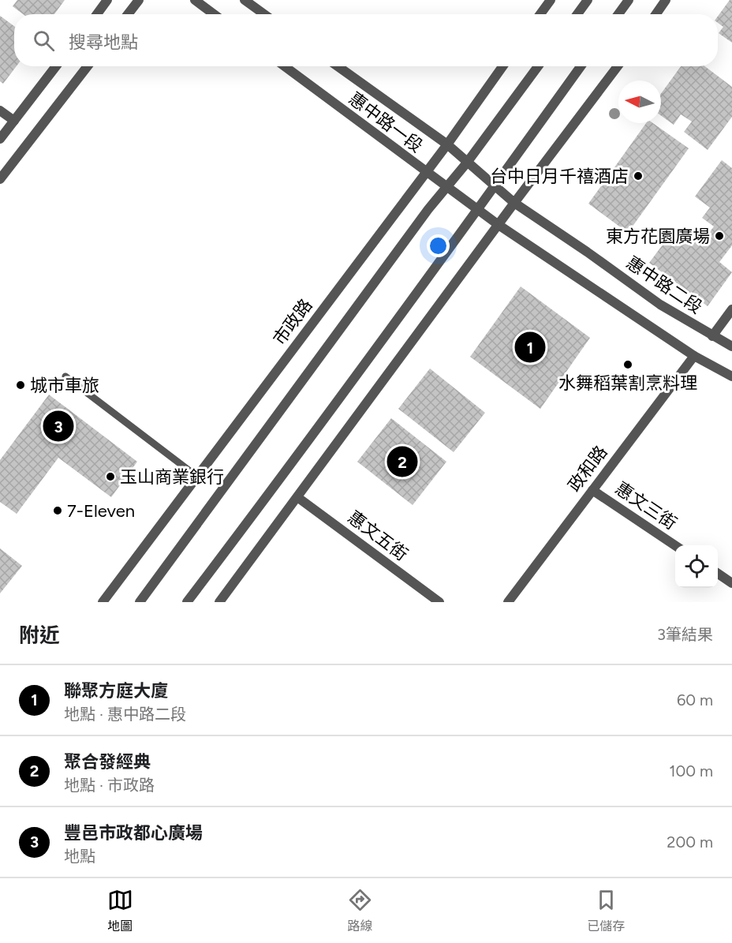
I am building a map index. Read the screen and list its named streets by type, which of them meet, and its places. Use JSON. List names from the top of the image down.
{
  "streets": {
    "street": [
      "惠中路一段",
      "惠中路二段",
      "市政路",
      "政和路",
      "惠文三街",
      "惠文五街"
    ]
  },
  "crossings": [
    ["惠中路一段", "惠中路二段"],
    ["惠中路一段", "市政路"],
    ["政和路", "惠文三街"]
  ],
  "places": [
    "台中日月千禧酒店",
    "東方花園廣場",
    "水舞稻葉割烹料理",
    "城市車旅",
    "玉山商業銀行",
    "7-Eleven"
  ],
  "north": "left",
  "page": {
    "search": "搜尋地點",
    "pins": ["1", "3", "2"],
    "heading": ["附近", "3筆結果"],
    "list": [
      {
        "mark": "1",
        "name": "聯聚方庭大廈",
        "note": "地點 · 惠中路二段",
        "value": "60 m"
      },
      {
        "mark": "2",
        "name": "聚合發經典",
        "note": "地點 · 市政路",
        "value": "100 m"
      },
      {
        "mark": "3",
        "name": "豐邑市政都心廣場",
        "note": "地點",
        "value": "200 m"
      }
    ],
    "nav": ["地圖", "路線", "已儲存"]
  }
}
